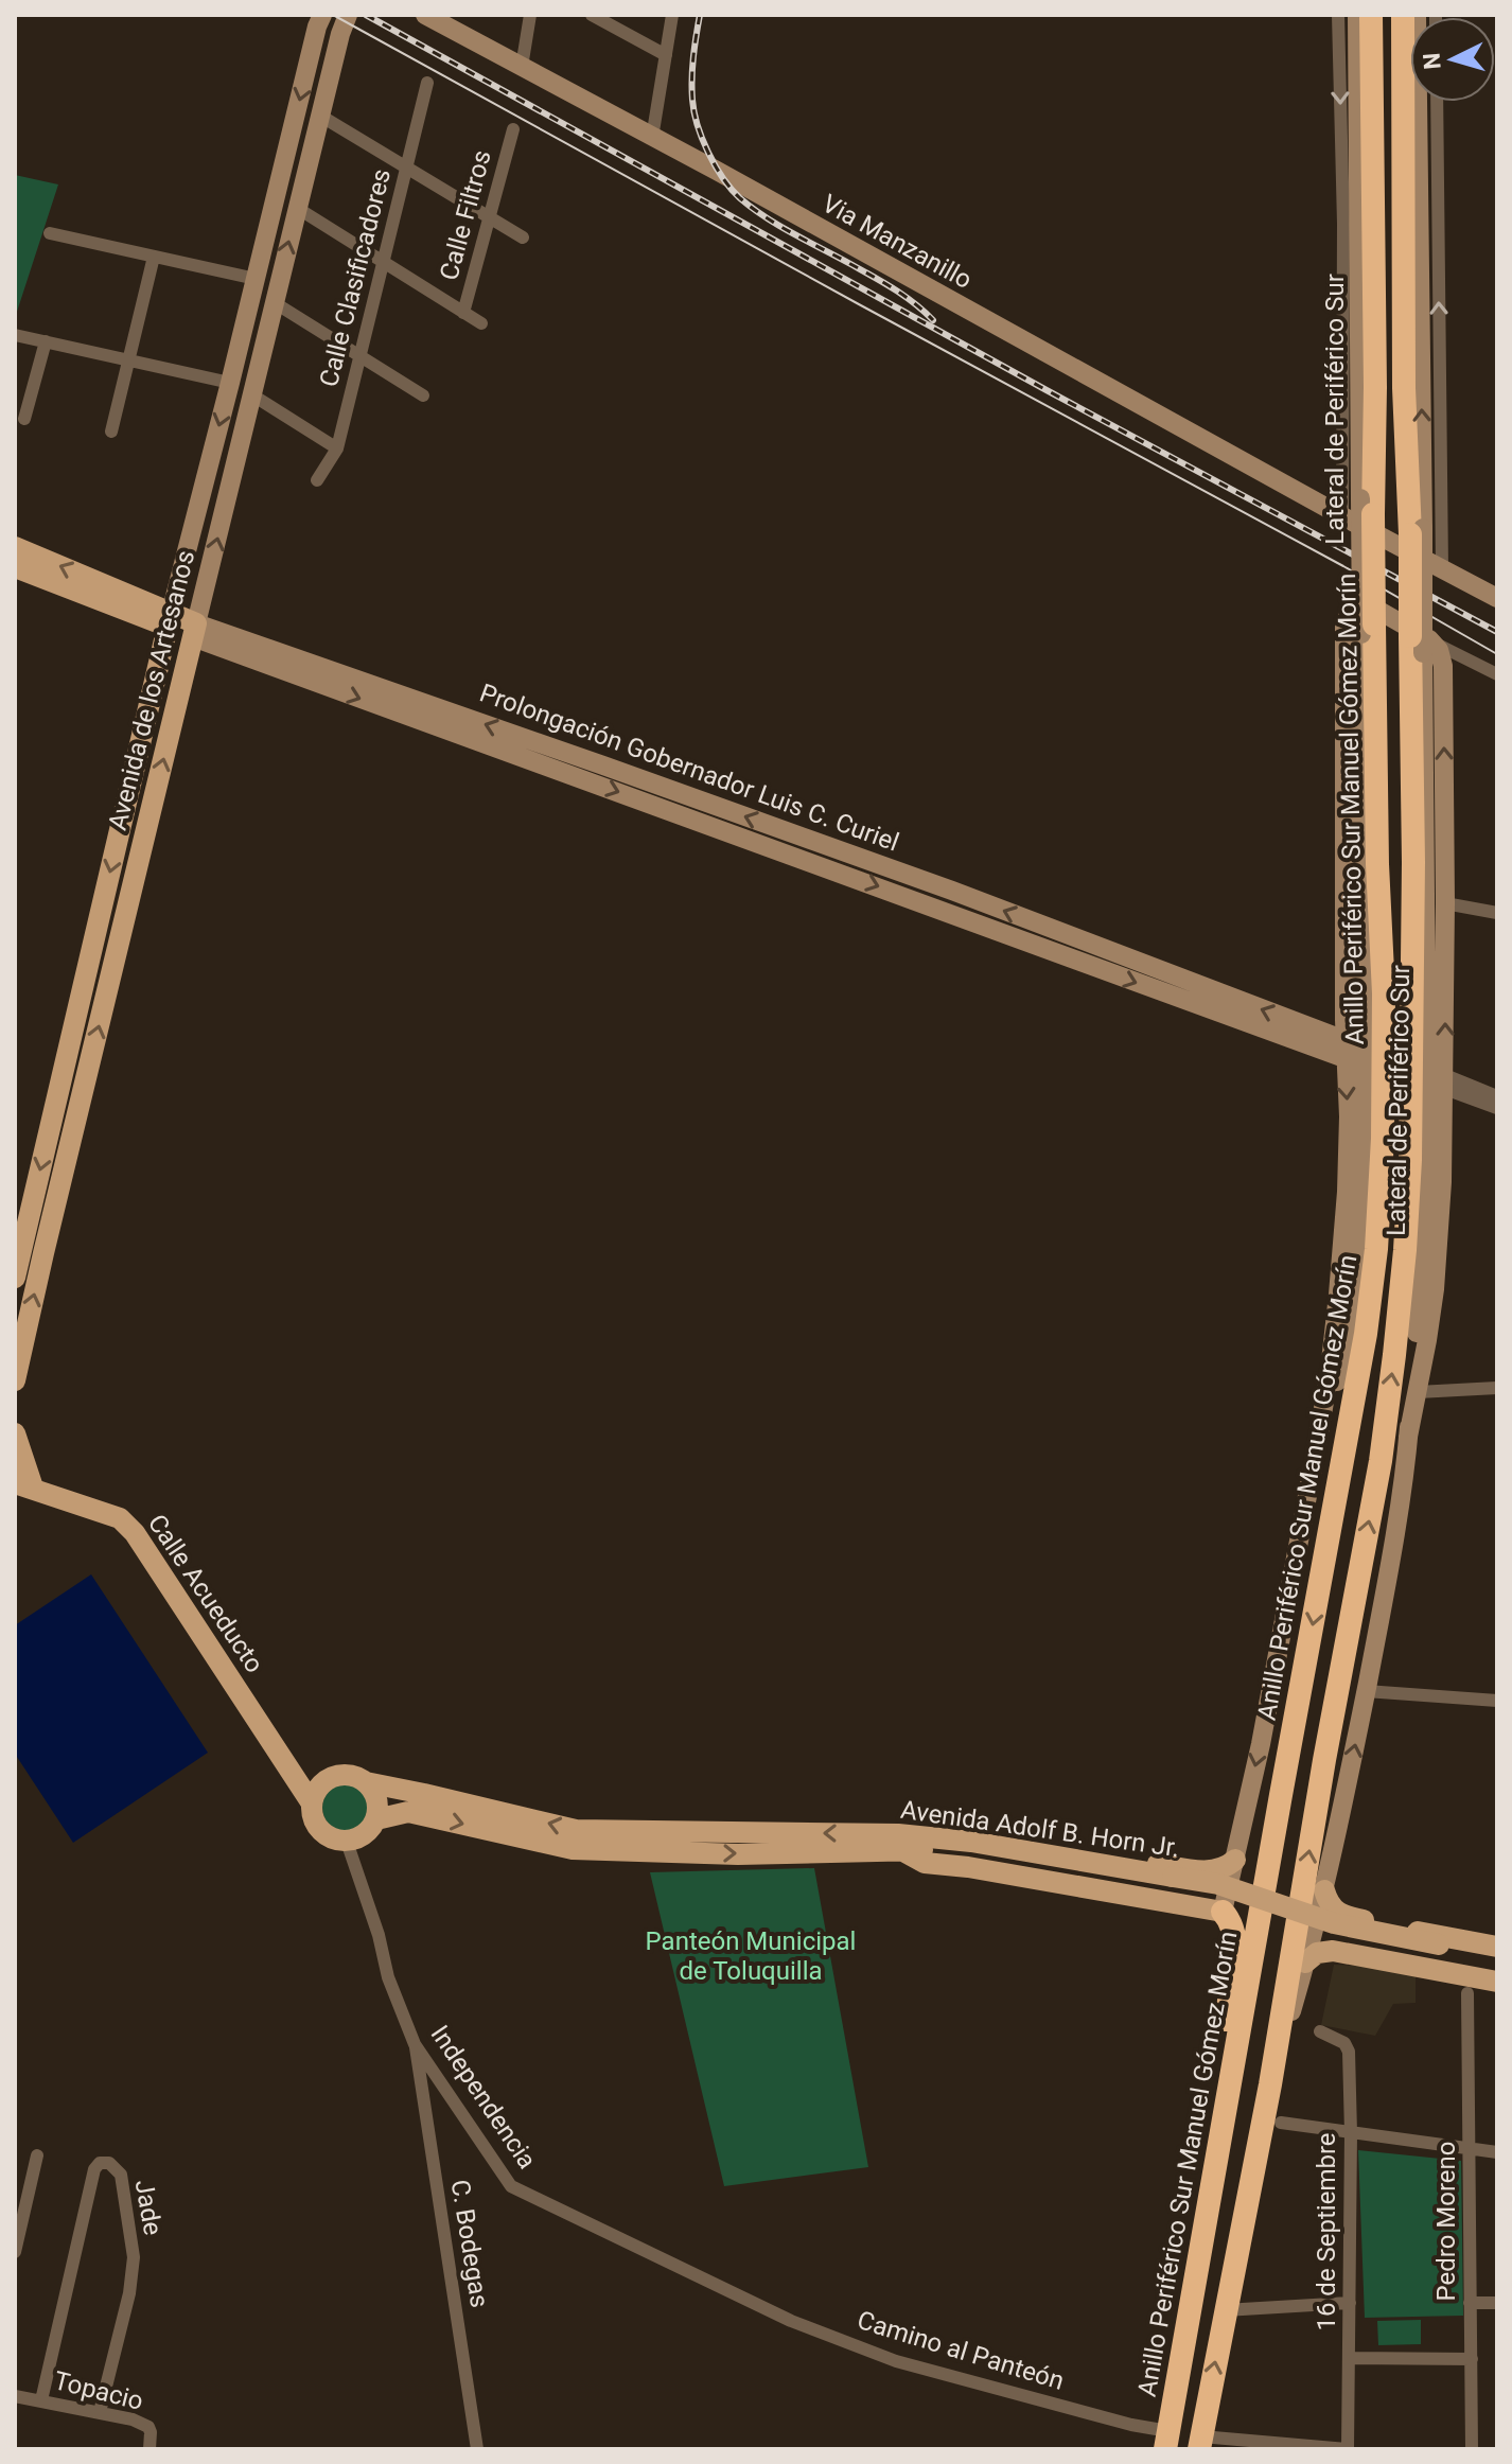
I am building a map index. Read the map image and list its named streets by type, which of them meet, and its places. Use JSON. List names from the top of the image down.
{
  "streets": {
    "highway": ["Anillo Periférico Sur Manuel Gómez Morín"],
    "main road": [
      "Avenida de los Artesanos",
      "Prolongación Gobernador Luis C. Curiel",
      "Calle Acueducto",
      "Avenida Adolf B. Horn Jr."
    ],
    "street": [
      "Calle Filtros",
      "Via Manzanillo",
      "Calle Clasificadores",
      "Lateral de Periférico Sur",
      "Independencia",
      "Jade",
      "Pedro Moreno",
      "16 de Septiembre",
      "C. Bodegas",
      "Camino al Panteón",
      "Topacio"
    ]
  },
  "crossings": [
    ["Lateral de Periférico Sur", "Anillo Periférico Sur Manuel Gómez Morín"],
    ["Avenida de los Artesanos", "Prolongación Gobernador Luis C. Curiel"],
    ["Anillo Periférico Sur Manuel Gómez Morín", "Camino al Panteón"],
    ["Calle Acueducto", "Avenida Adolf B. Horn Jr."],
    ["Calle Acueducto", "Independencia"],
    ["Avenida Adolf B. Horn Jr.", "Independencia"],
    ["Independencia", "C. Bodegas"],
    ["Independencia", "Camino al Panteón"],
    ["Jade", "Topacio"]
  ],
  "parks": ["Panteón Municipal de Toluquilla"],
  "north": "left"
}
